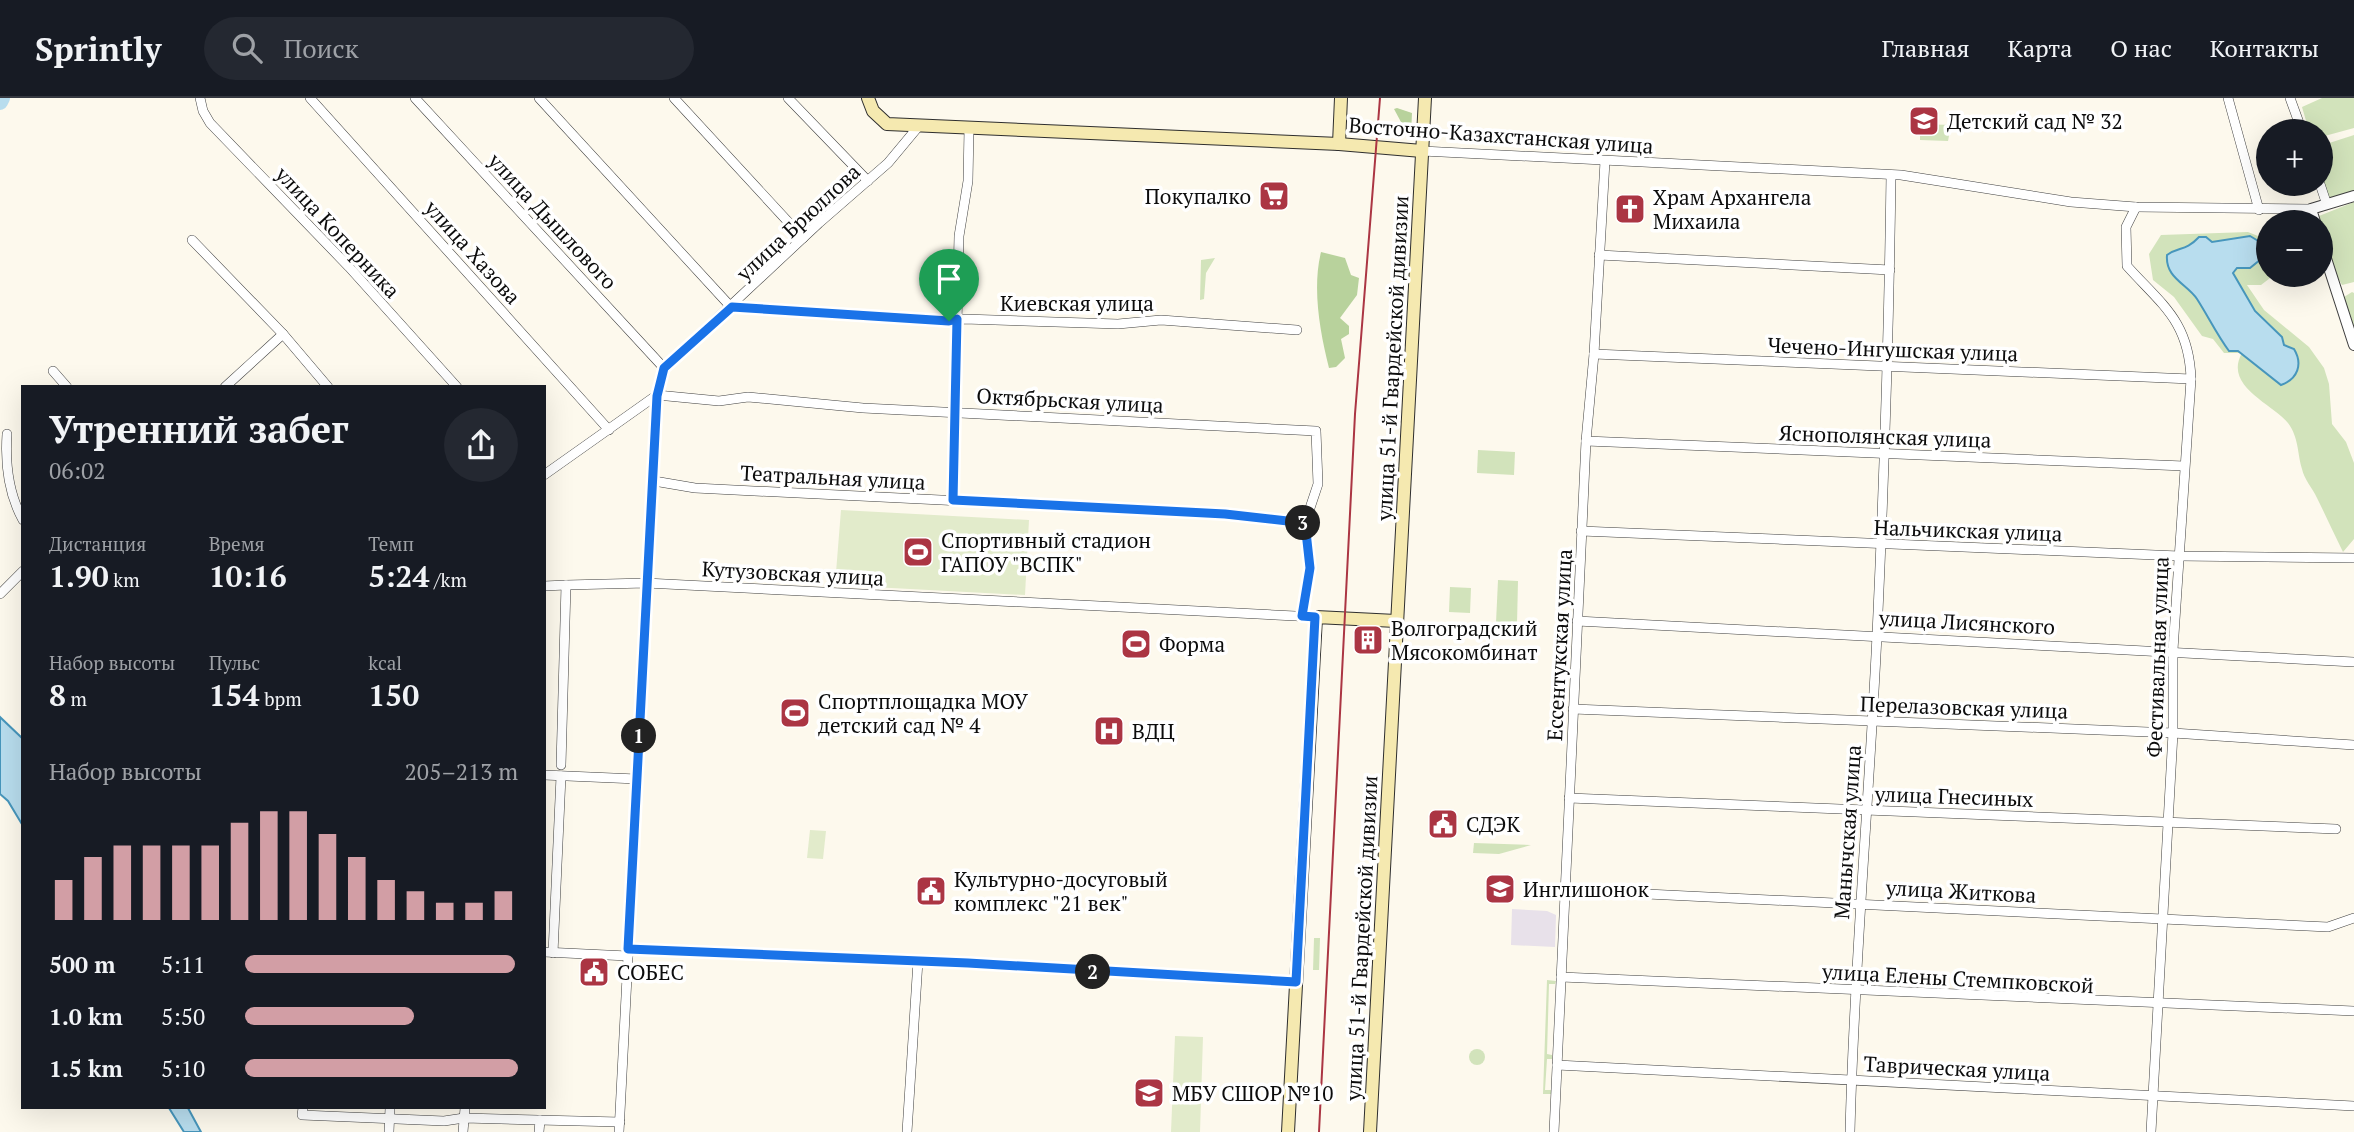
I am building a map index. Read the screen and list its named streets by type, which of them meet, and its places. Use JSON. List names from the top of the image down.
{
  "streets": {
    "main road": ["Восточно-Казахстанская улица", "улица 51-й Гвардейской дивизии"],
    "street": [
      "улица Дышлового",
      "улица Брюллова",
      "улица Коперника",
      "улица Хазова",
      "Киевская улица",
      "Чечено-Ингушская улица",
      "Октябрьская улица",
      "Яснополянская улица",
      "Театральная улица",
      "Нальчикская улица",
      "Кутузовская улица",
      "улица Лисянского",
      "Ессентукская улица",
      "Фестивальная улица",
      "Перелазовская улица",
      "улица Гнесиных",
      "Манычская улица",
      "улица Житкова",
      "улица Елены Стемпковской",
      "Таврическая улица"
    ]
  },
  "crossings": [
    ["Восточно-Казахстанская улица", "улица Брюллова"],
    ["Восточно-Казахстанская улица", "улица 51-й Гвардейской дивизии"],
    ["Восточно-Казахстанская улица", "Ессентукская улица"],
    ["Восточно-Казахстанская улица", "Фестивальная улица"],
    ["улица Дышлового", "улица Брюллова"],
    ["улица Брюллова", "Киевская улица"],
    ["Чечено-Ингушская улица", "Ессентукская улица"],
    ["Чечено-Ингушская улица", "Фестивальная улица"],
    ["Чечено-Ингушская улица", "Манычская улица"],
    ["Октябрьская улица", "Театральная улица"],
    ["Яснополянская улица", "Ессентукская улица"],
    ["Яснополянская улица", "Фестивальная улица"],
    ["Яснополянская улица", "Манычская улица"],
    ["Нальчикская улица", "Ессентукская улица"],
    ["Нальчикская улица", "Фестивальная улица"],
    ["Нальчикская улица", "Манычская улица"],
    ["улица Лисянского", "Ессентукская улица"],
    ["улица Лисянского", "Фестивальная улица"],
    ["улица Лисянского", "Манычская улица"],
    ["Ессентукская улица", "Перелазовская улица"],
    ["Ессентукская улица", "улица Гнесиных"],
    ["Ессентукская улица", "улица Житкова"],
    ["Ессентукская улица", "улица Елены Стемпковской"],
    ["Ессентукская улица", "Таврическая улица"],
    ["Фестивальная улица", "Перелазовская улица"],
    ["Фестивальная улица", "улица Гнесиных"],
    ["Фестивальная улица", "улица Житкова"],
    ["Фестивальная улица", "улица Елены Стемпковской"],
    ["Фестивальная улица", "Таврическая улица"],
    ["Перелазовская улица", "Манычская улица"],
    ["улица Гнесиных", "Манычская улица"],
    ["Манычская улица", "улица Житкова"],
    ["Манычская улица", "улица Елены Стемпковской"],
    ["Манычская улица", "Таврическая улица"]
  ],
  "places": {
    "school or university": ["Детский сад № 32", "Инглишонок", "МБУ СШОР №10"],
    "supermarket": ["Покупалко"],
    "church": ["Храм Архангела Михаила"],
    "sports": ["Спортивный стадион ГАПОУ \"ВСПК\"", "Форма", "Спортплощадка МОУ детский сад № 4"],
    "building": ["Волгоградский Мясокомбинат"],
    "hospital": ["ВДЦ"],
    "public building": ["СДЭК", "Культурно-досуговый комплекс \"21 век\"", "СОБЕС"]
  },
  "page": {
    "header": "Sprintly",
    "search": "Поиск",
    "nav": [
      "Главная",
      "Карта",
      "О нас",
      "Контакты"
    ],
    "map_buttons": ["+", "−"],
    "heading": ["Утренний забег", "06:02"],
    "stats": [
      ["Дистанция", "1.90 km"],
      ["Время", "10:16"],
      ["Темп", "5:24 /km"],
      ["Набор высоты", "8 m"],
      ["Пульс", "154 bpm"],
      ["kcal", "150"]
    ],
    "pins": ["3", "1", "2"],
    "chart": ["Набор высоты", "205–213 m"],
    "list": [
      {
        "name": "500 m",
        "note": "5:11"
      },
      {
        "name": "1.0 km",
        "note": "5:50"
      },
      {
        "name": "1.5 km",
        "note": "5:10"
      }
    ]
  }
}
